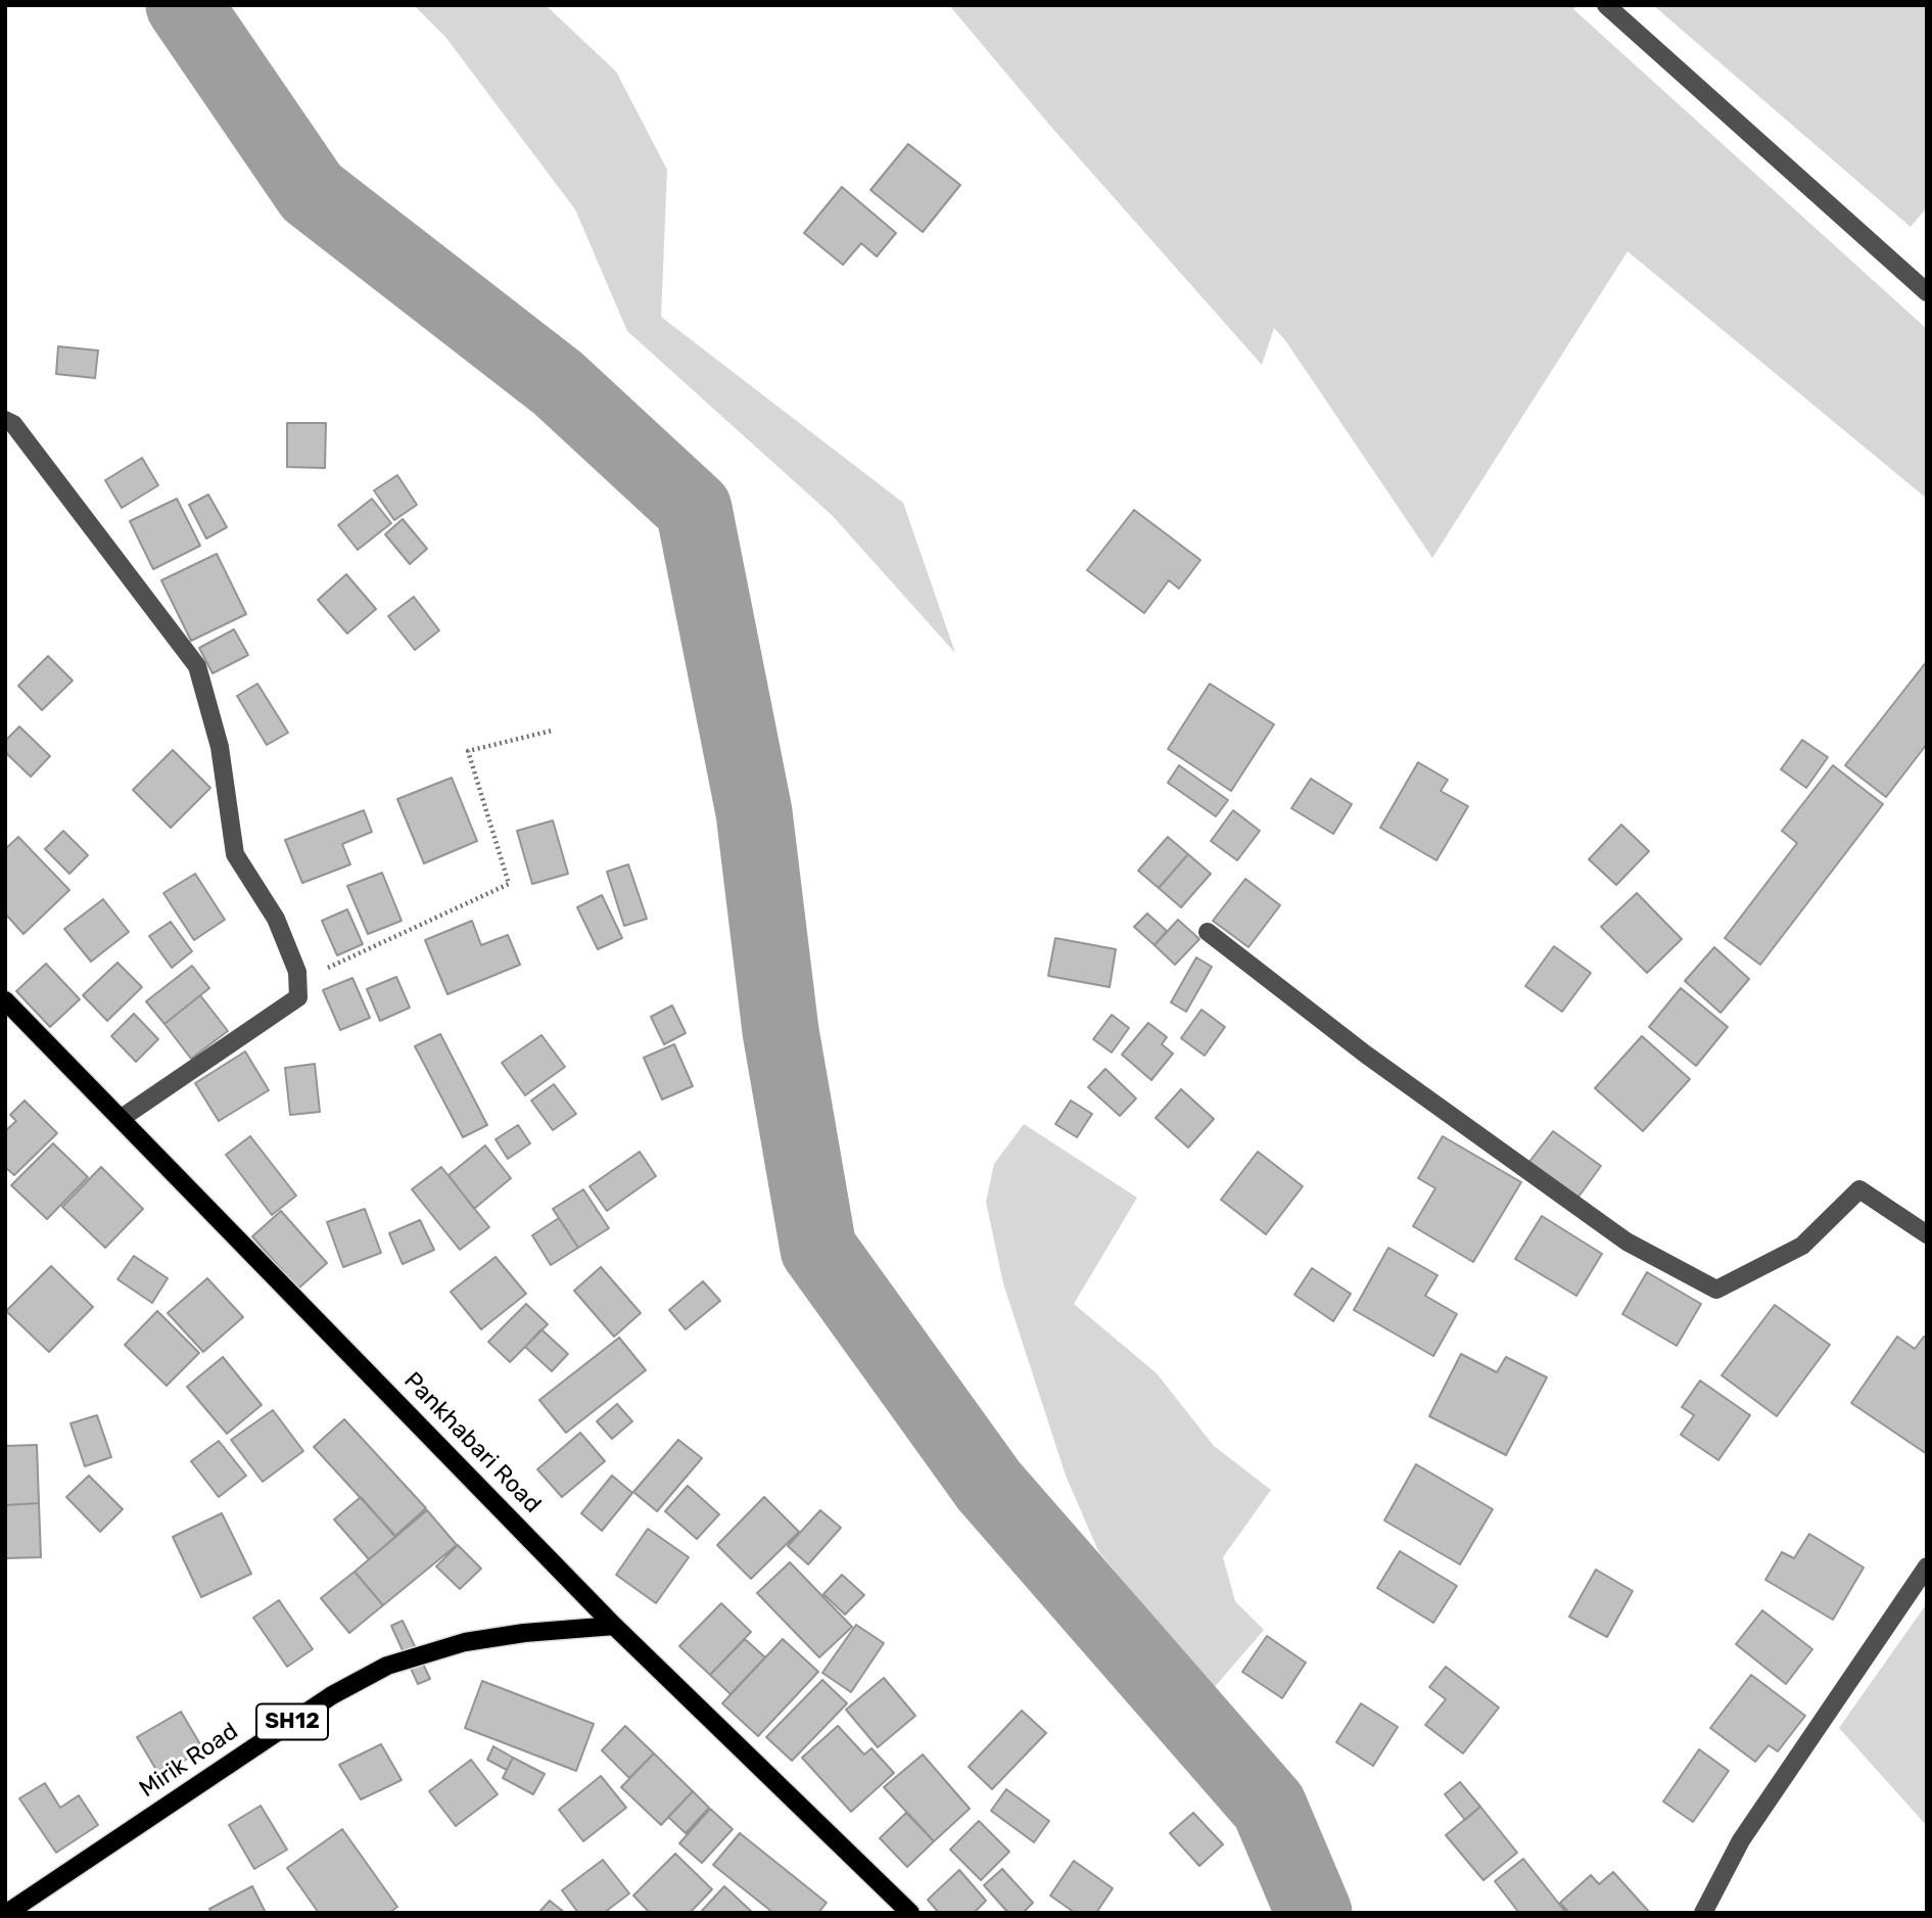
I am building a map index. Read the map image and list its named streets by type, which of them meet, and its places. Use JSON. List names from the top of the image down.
{
  "streets": {
    "main road": ["Pankhabari Road", "SH12", "Mirik Road"]
  },
  "crossings": [
    ["Pankhabari Road", "Mirik Road"]
  ]
}
